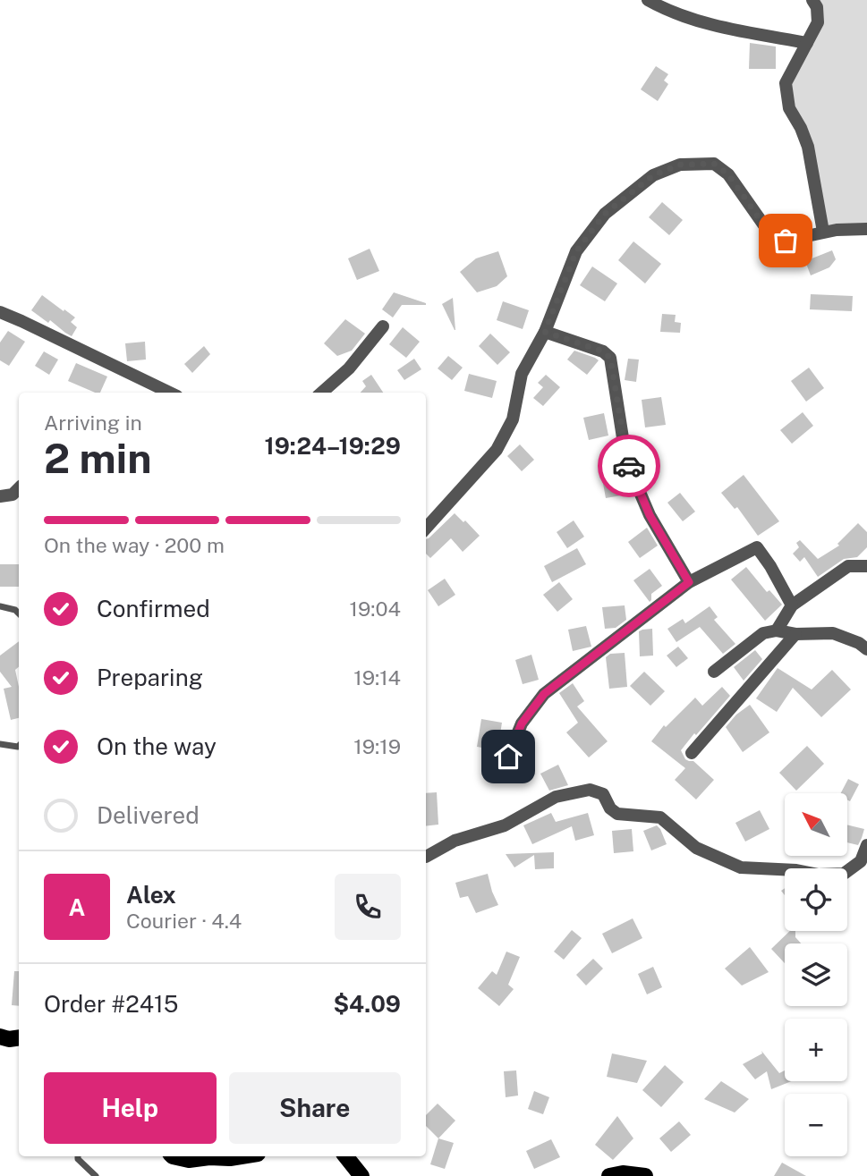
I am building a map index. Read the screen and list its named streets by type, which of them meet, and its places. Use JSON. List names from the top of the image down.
{
  "north": "top left",
  "page": {
    "heading": ["2 min", "Arriving in", "19:24–19:29"],
    "panel": [
      "Alex",
      "Courier · 4.4",
      "Order #2415",
      "$4.09"
    ],
    "bar": "On the way · 200 m",
    "list": [
      ["Confirmed", "19:04"],
      ["Preparing", "19:14"],
      ["On the way", "19:19"],
      "Delivered"
    ],
    "map_buttons": ["+", "−"],
    "round": "A",
    "buttons": ["Help", "Share"]
  }
}
